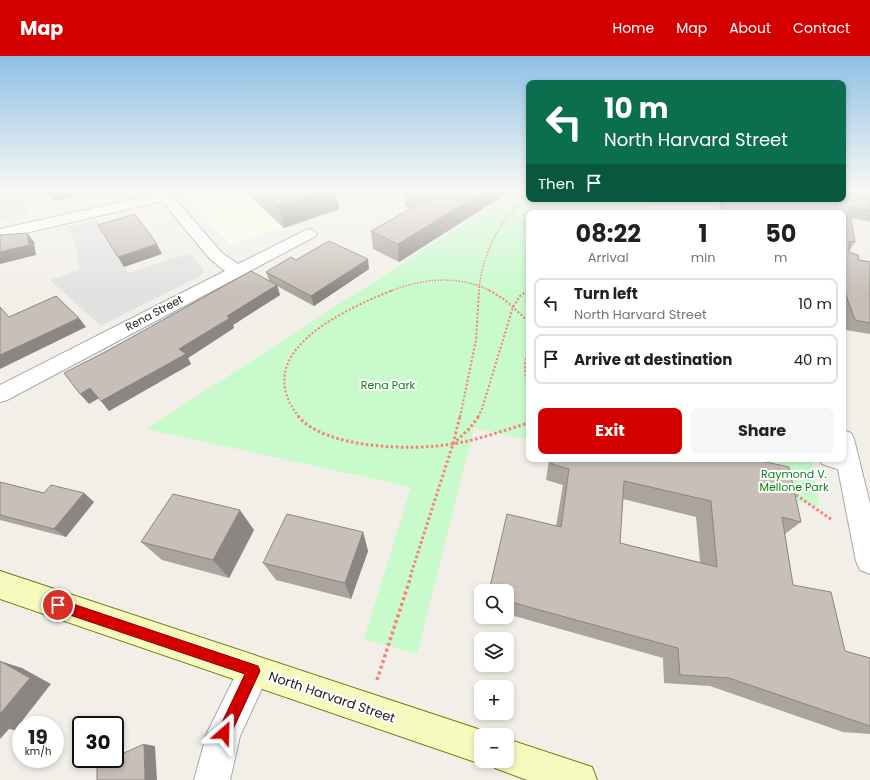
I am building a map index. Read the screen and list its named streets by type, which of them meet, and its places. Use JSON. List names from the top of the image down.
{
  "streets": {
    "main road": ["North Harvard Street"],
    "street": ["Rena Street"]
  },
  "parks": ["Rena Park", "Raymond V. Mellone Park"],
  "page": {
    "header": "Map",
    "nav": [
      "Home",
      "Map",
      "About",
      "Contact"
    ],
    "turn": ["10 m", "North Harvard Street"],
    "then": "Then",
    "eta": [
      "08:22",
      "Arrival",
      "1",
      "min",
      "50",
      "m"
    ],
    "list": [
      {
        "name": "Turn left",
        "note": "North Harvard Street",
        "value": "10 m"
      },
      {
        "name": "Arrive at destination",
        "value": "40 m"
      }
    ],
    "buttons": ["Exit", "Share"],
    "map_buttons": ["+", "−"],
    "speed": "19 km/h",
    "limit": "30"
  }
}
